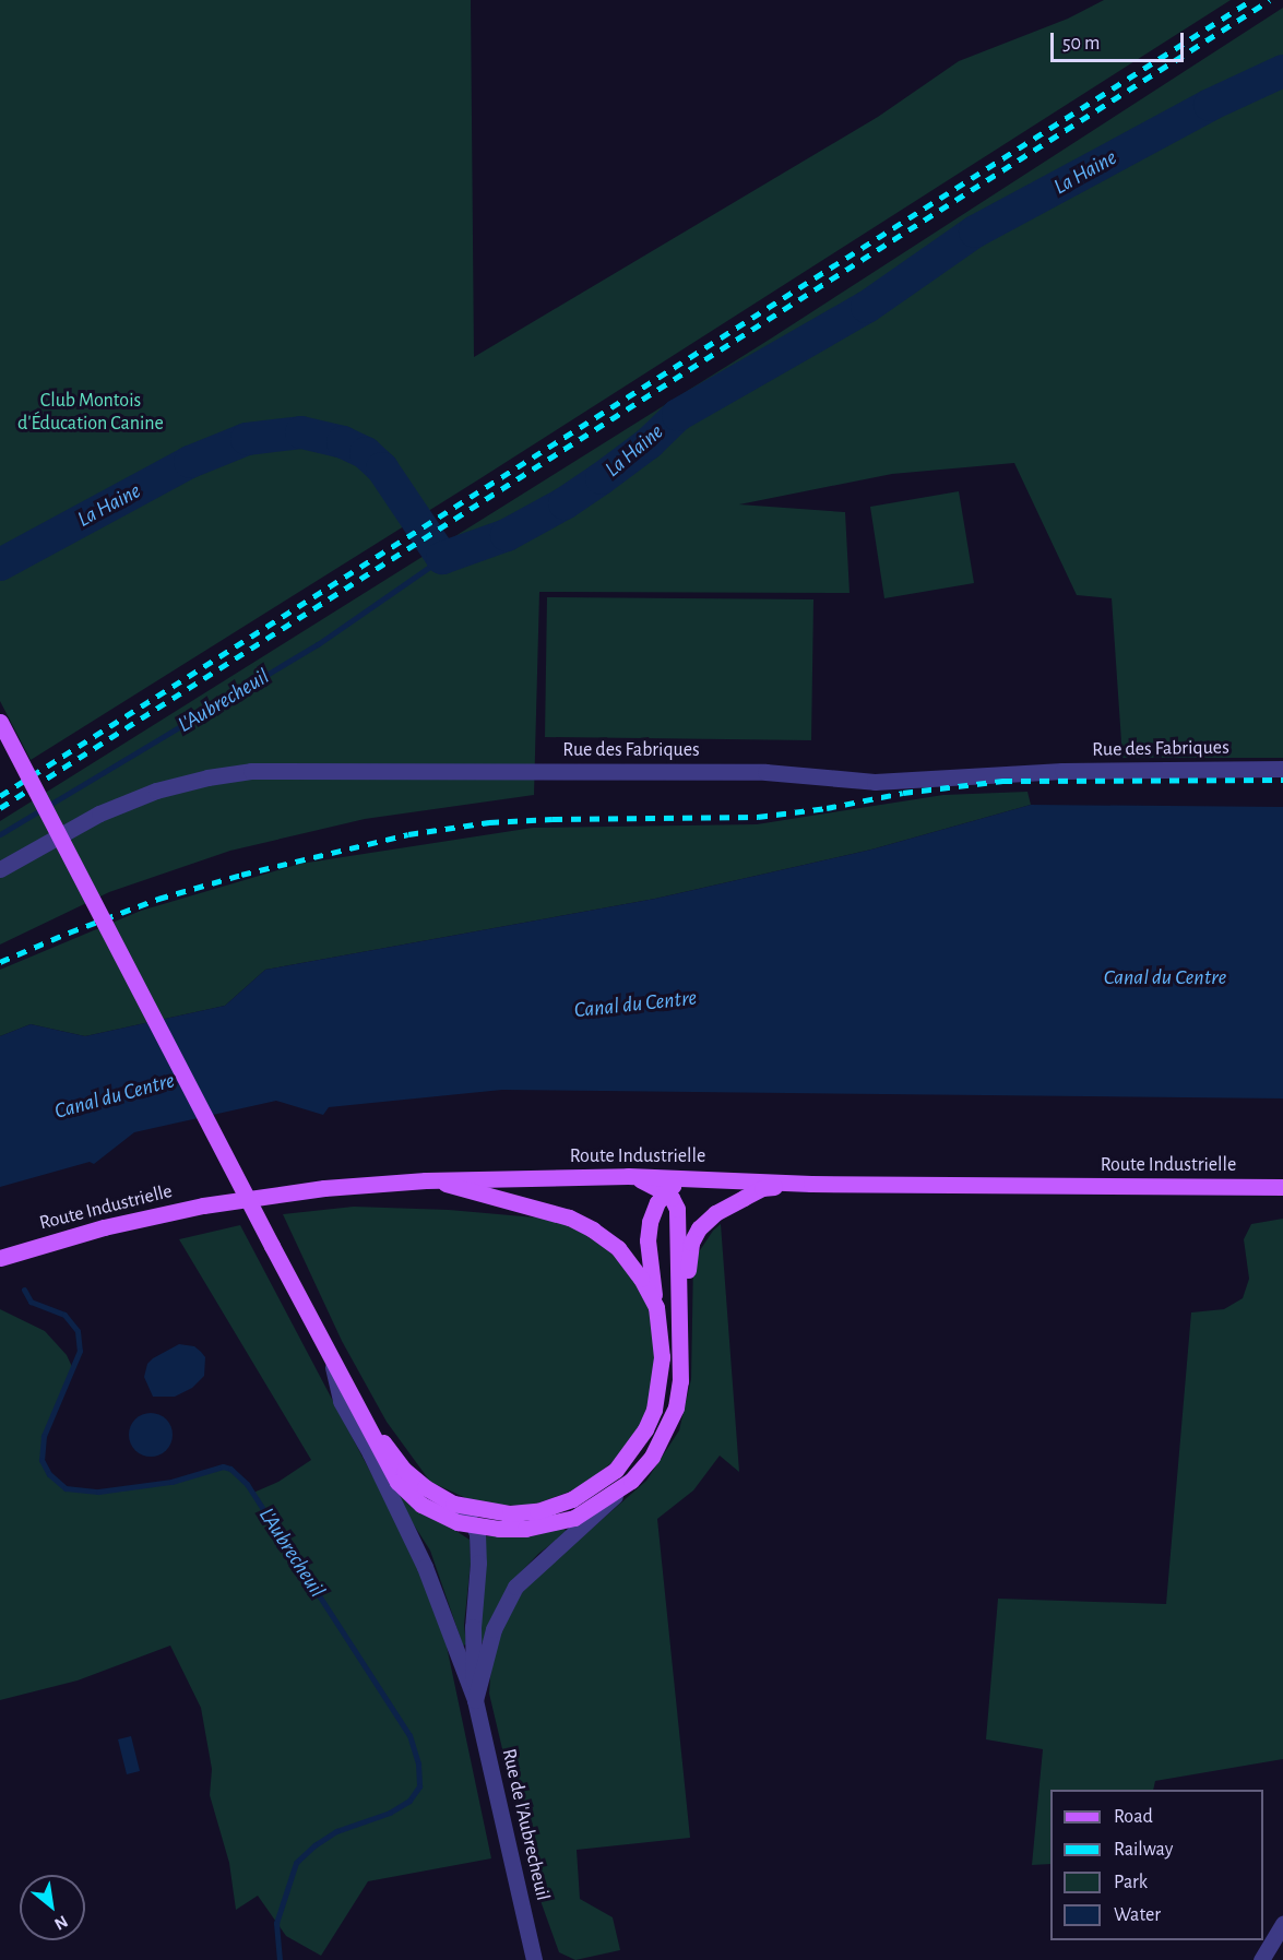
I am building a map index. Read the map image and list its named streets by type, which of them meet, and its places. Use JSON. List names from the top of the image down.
{
  "streets": {
    "main road": ["Route Industrielle"],
    "street": ["Rue des Fabriques", "Rue de l'Aubrecheuil"]
  },
  "water": ["La Haine", "L'Aubrecheuil", "Canal du Centre"],
  "parks": ["Club Montois d'Éducation Canine"],
  "legend": [
    "Road",
    "Railway",
    "Park",
    "Water"
  ],
  "scale_bar": "50 m",
  "north": "bottom right"
}
